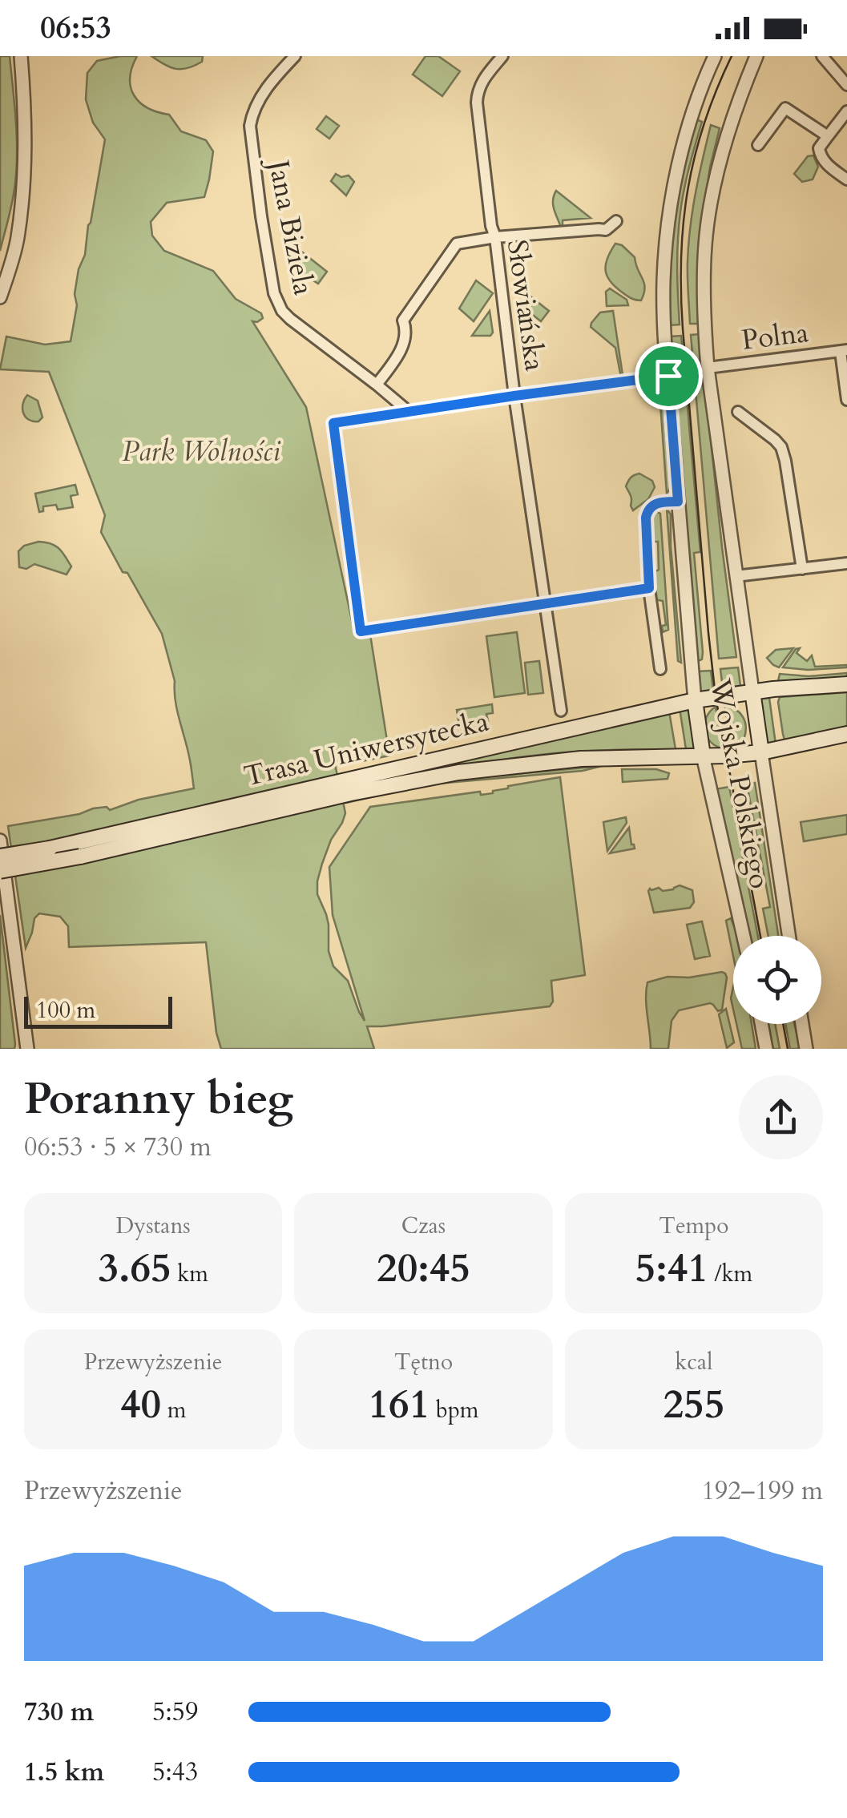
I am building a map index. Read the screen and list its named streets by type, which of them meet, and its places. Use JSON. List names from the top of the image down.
{
  "streets": {
    "main road": ["Trasa Uniwersytecka", "Wojska Polskiego"],
    "street": ["Jana Biziela", "Słowiańska", "Polna"]
  },
  "crossings": [
    ["Polna", "Wojska Polskiego"],
    ["Trasa Uniwersytecka", "Wojska Polskiego"]
  ],
  "parks": ["Park Wolności"],
  "scale_bar": "100 m",
  "page": {
    "status": "06:53",
    "scale": "100 m",
    "heading": ["Poranny bieg", "06:53 · 5 × 730 m"],
    "stats": [
      ["Dystans", "3.65 km"],
      ["Czas", "20:45"],
      ["Tempo", "5:41 /km"],
      ["Przewyższenie", "40 m"],
      ["Tętno", "161 bpm"],
      ["kcal", "255"]
    ],
    "chart": ["Przewyższenie", "192–199 m"],
    "list": [
      {
        "name": "730 m",
        "note": "5:59"
      },
      {
        "name": "1.5 km",
        "note": "5:43"
      }
    ]
  }
}
